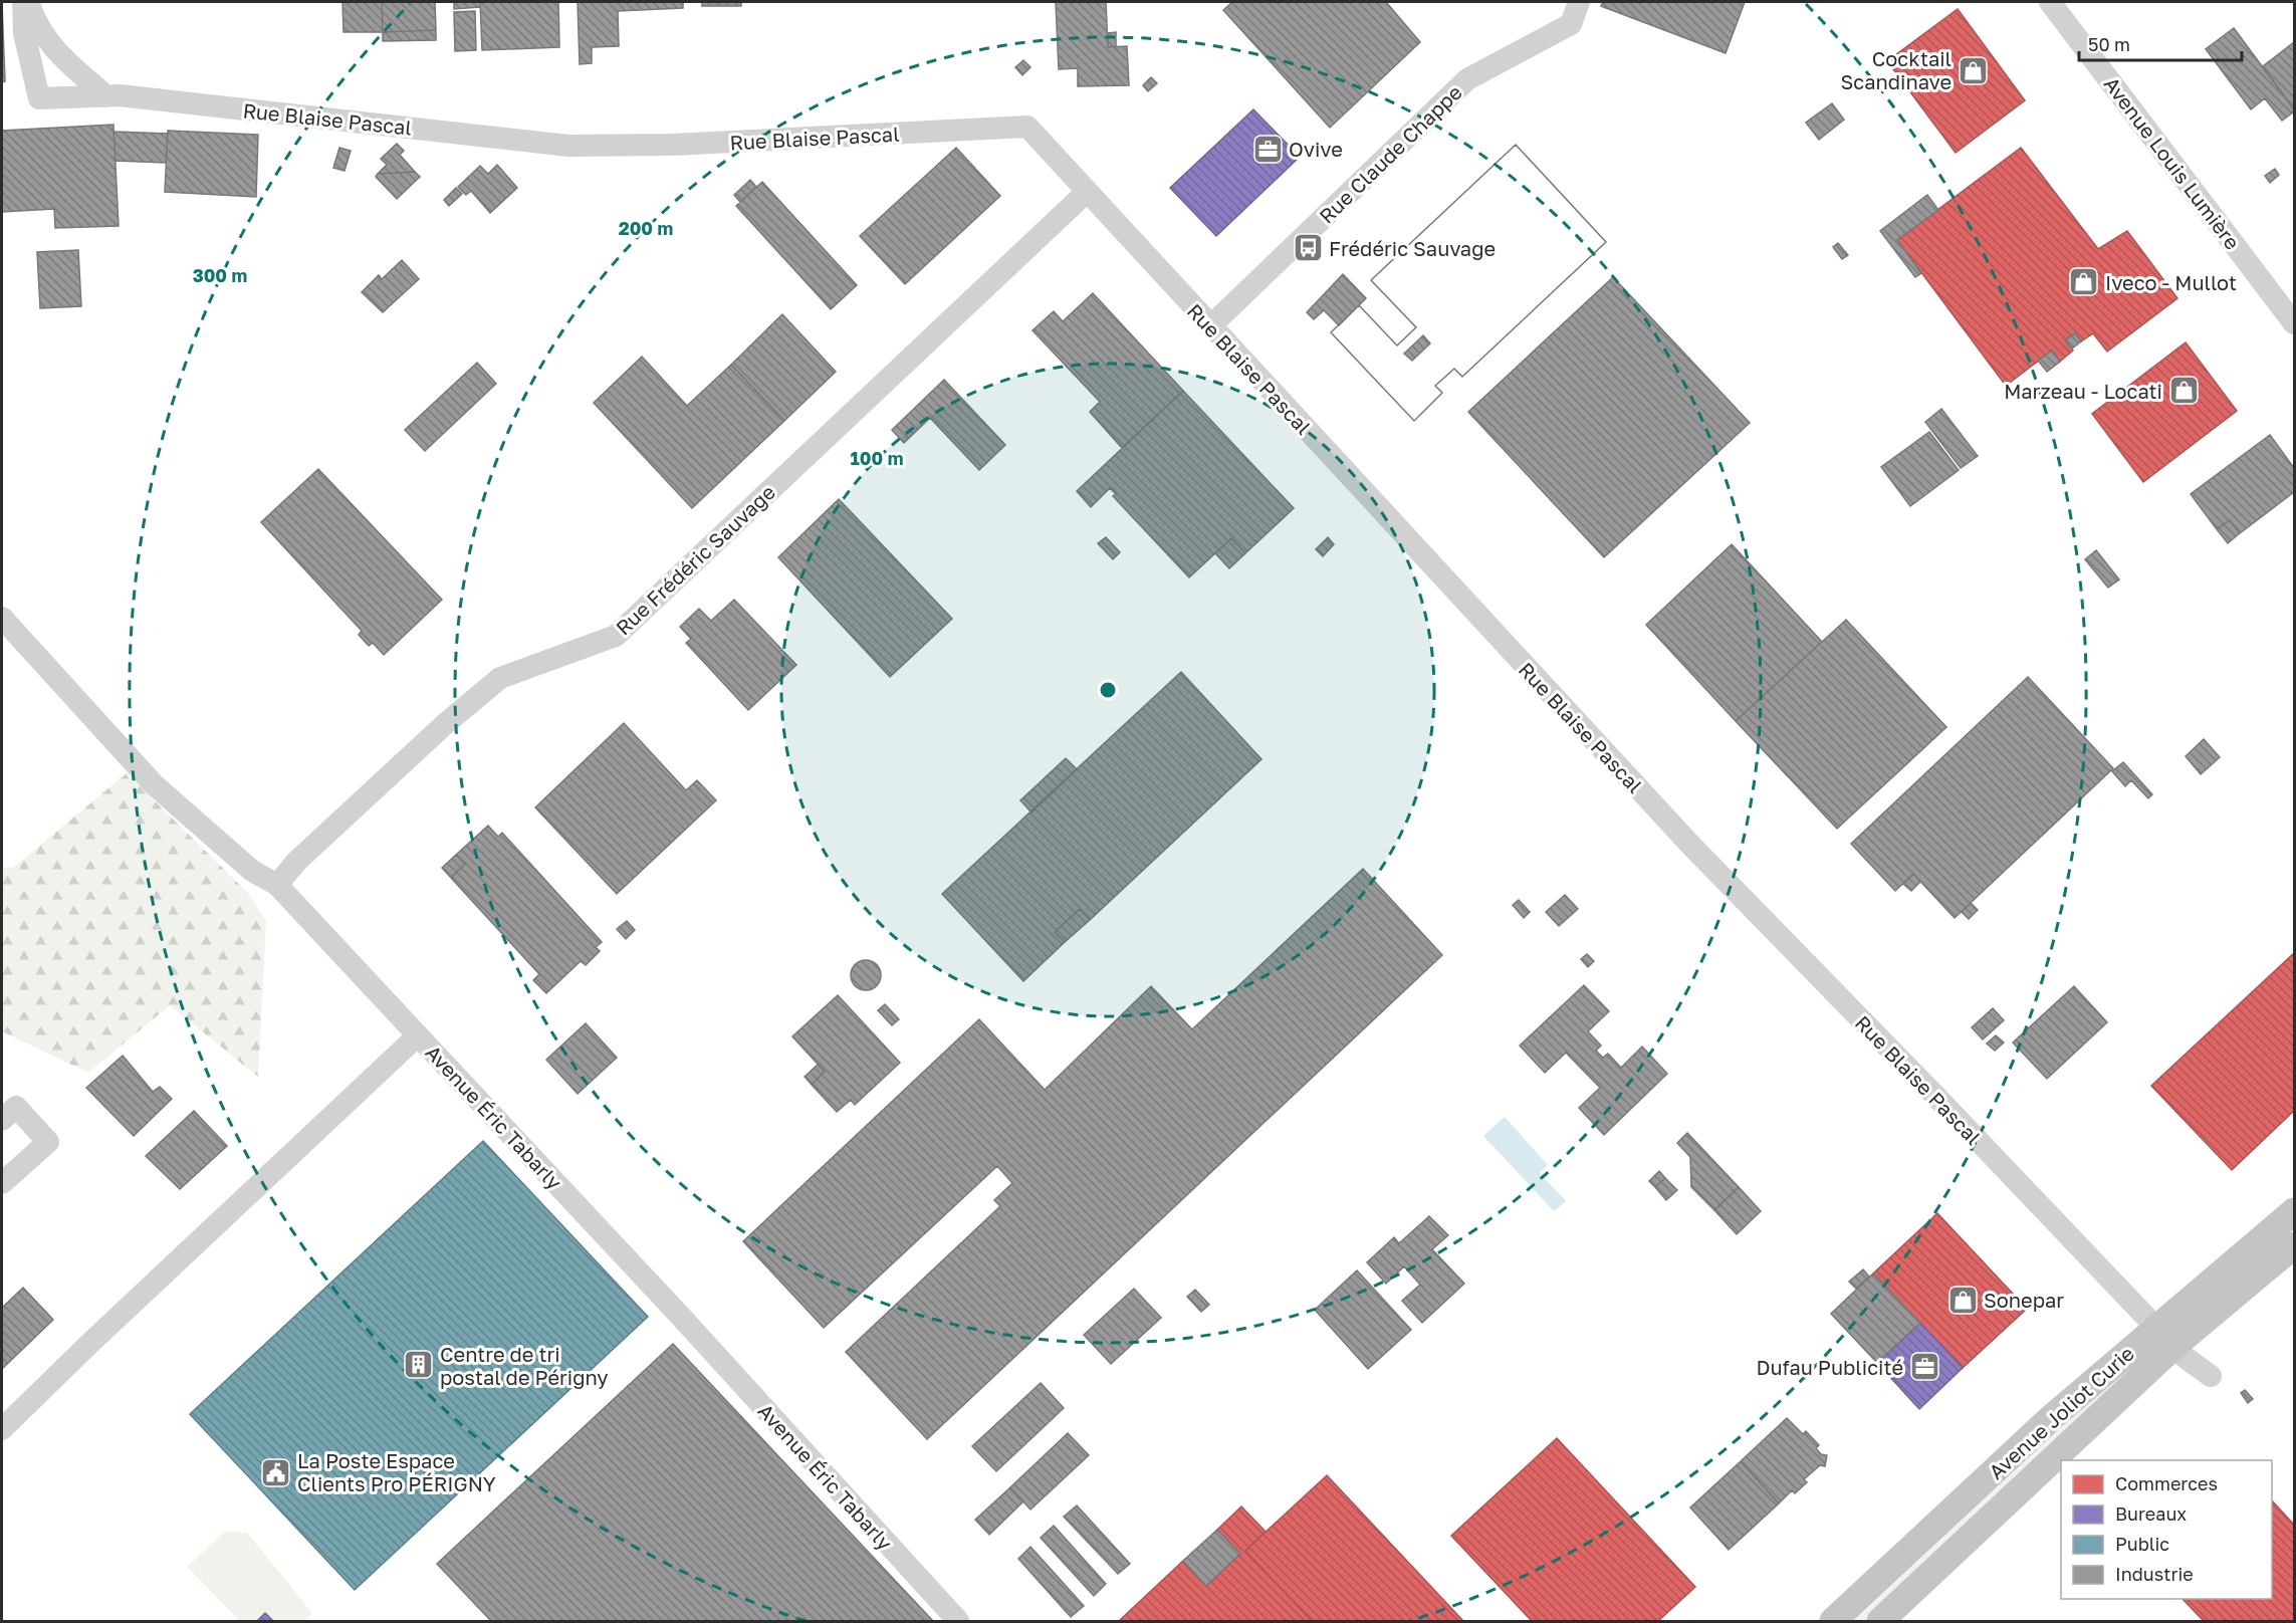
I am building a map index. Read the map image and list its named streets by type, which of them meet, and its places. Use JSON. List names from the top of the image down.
{
  "streets": {
    "main road": ["Avenue Joliot Curie"],
    "street": [
      "Rue Blaise Pascal",
      "Rue Claude Chappe",
      "Avenue Louis Lumière",
      "Rue Frédéric Sauvage",
      "Avenue Éric Tabarly"
    ]
  },
  "crossings": [
    ["Rue Blaise Pascal", "Rue Claude Chappe"],
    ["Rue Blaise Pascal", "Rue Frédéric Sauvage"],
    ["Rue Blaise Pascal", "Avenue Joliot Curie"]
  ],
  "places": {
    "shop": [
      "Cocktail Scandinave",
      "Iveco - Mullot",
      "Marzeau - Locati",
      "Sonepar"
    ],
    "office": ["Ovive", "Dufau Publicité"],
    "bus stop": ["Frédéric Sauvage"],
    "building": ["Centre de tri postal de Périgny"],
    "public building": ["La Poste Espace Clients Pro PÉRIGNY"]
  },
  "legend": [
    "Commerces",
    "Bureaux",
    "Public",
    "Industrie"
  ],
  "scale_bar": "50 m",
  "rings": ["200 m", "300 m", "100 m"]
}
